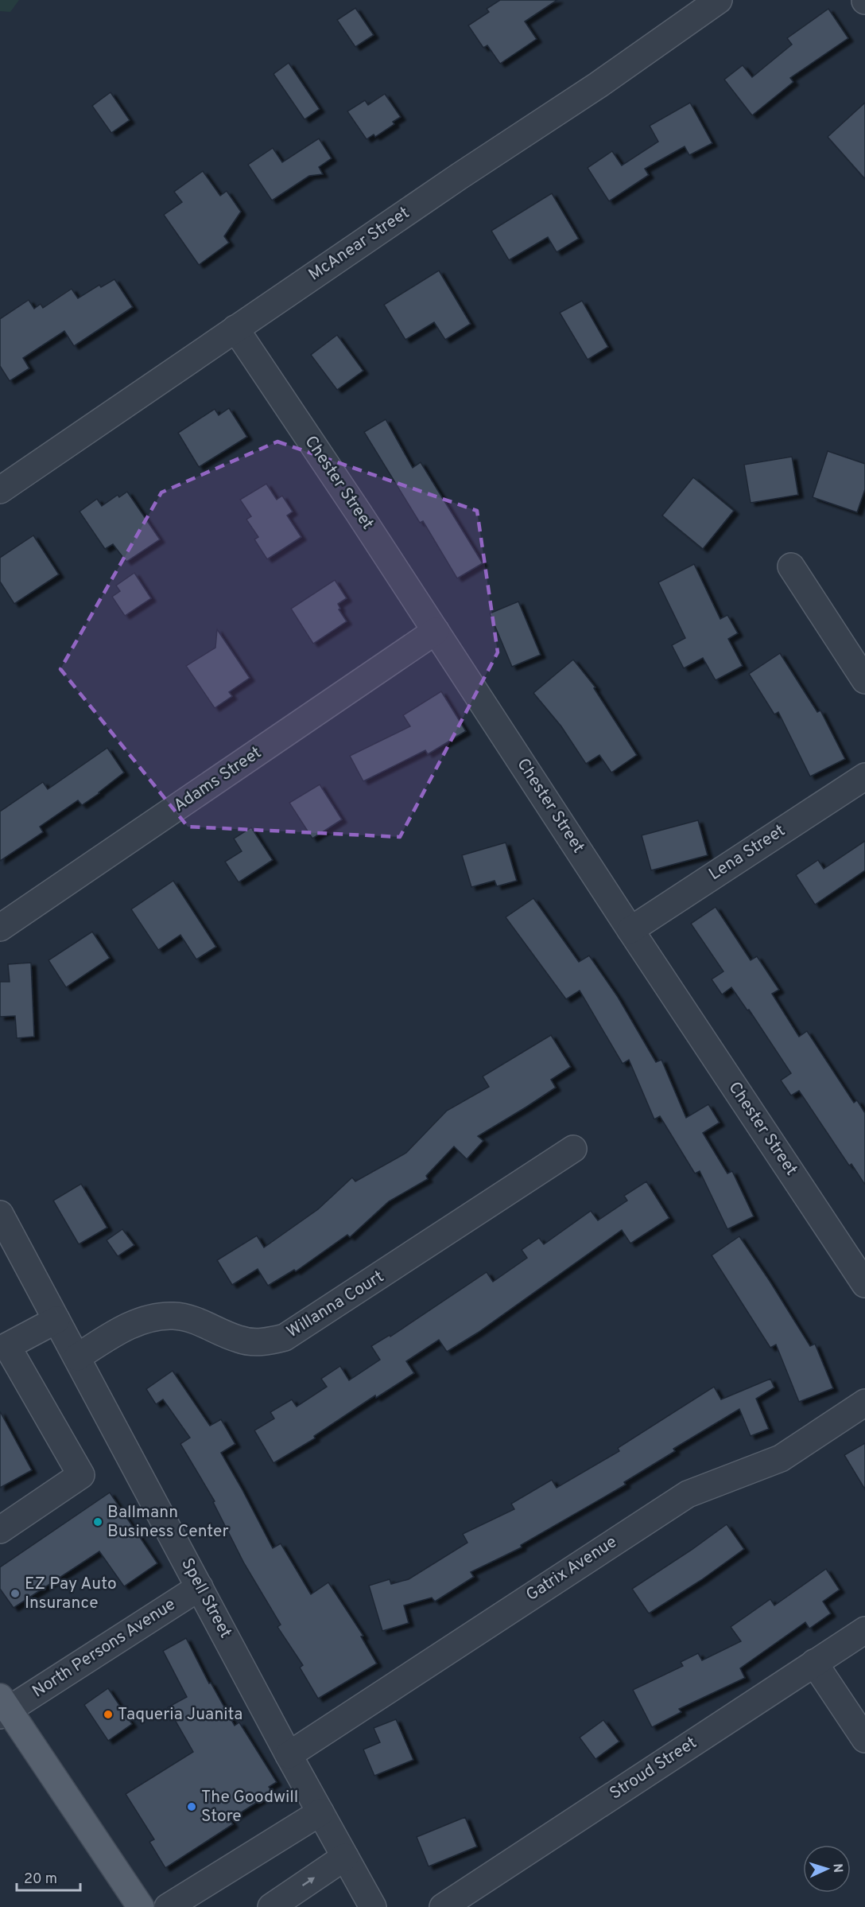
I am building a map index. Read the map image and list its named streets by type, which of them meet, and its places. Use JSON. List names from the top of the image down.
{
  "streets": {
    "street": [
      "McAnear Street",
      "Chester Street",
      "Adams Street",
      "Lena Street",
      "Willanna Court",
      "Gatrix Avenue",
      "Spell Street",
      "North Persons Avenue",
      "Stroud Street"
    ]
  },
  "crossings": [
    ["McAnear Street", "Chester Street"],
    ["Chester Street", "Adams Street"],
    ["Chester Street", "Lena Street"],
    ["Willanna Court", "Spell Street"],
    ["Gatrix Avenue", "Spell Street"],
    ["Spell Street", "North Persons Avenue"]
  ],
  "places": [
    "Ballmann Business Center",
    "EZ Pay Auto Insurance",
    "Taqueria Juanita",
    "The Goodwill Store"
  ],
  "scale_bar": "20 m",
  "north": "right"
}
